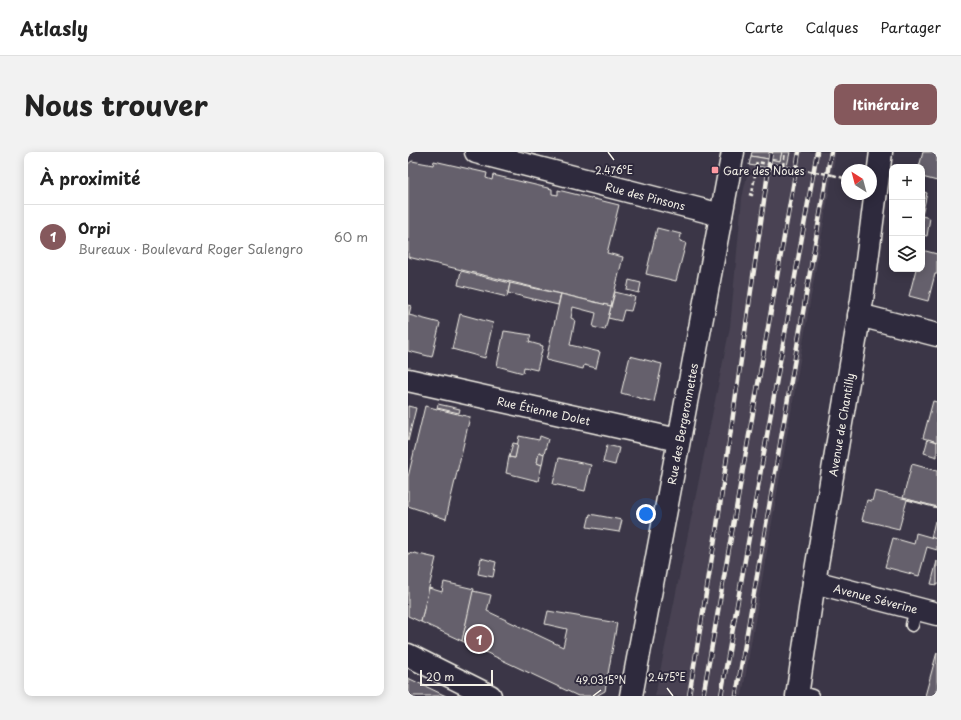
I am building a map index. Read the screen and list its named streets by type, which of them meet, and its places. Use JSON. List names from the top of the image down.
{
  "streets": {
    "street": [
      "Rue des Pinsons",
      "Rue Étienne Dolet",
      "Rue des Bergeronnettes",
      "Avenue de Chantilly",
      "Avenue Séverine"
    ]
  },
  "crossings": [
    ["Rue des Pinsons", "Rue des Bergeronnettes"],
    ["Rue Étienne Dolet", "Rue des Bergeronnettes"],
    ["Avenue de Chantilly", "Avenue Séverine"]
  ],
  "places": {
    "transit": ["Gare des Noues"]
  },
  "scale_bar": "20 m",
  "north": "top left",
  "page": {
    "header": "Atlasly",
    "nav": ["Carte", "Calques", "Partager"],
    "title": "Nous trouver",
    "buttons": "Itinéraire",
    "heading": "À proximité",
    "map_buttons": ["+", "−"],
    "list": [
      {
        "mark": "1",
        "name": "Orpi",
        "note": "Bureaux · Boulevard Roger Salengro",
        "value": "60 m"
      }
    ],
    "pins": "1",
    "scale": "20 m"
  },
  "coordinates": ["2.476°E", "2.475°E", "49.0315°N"]
}
